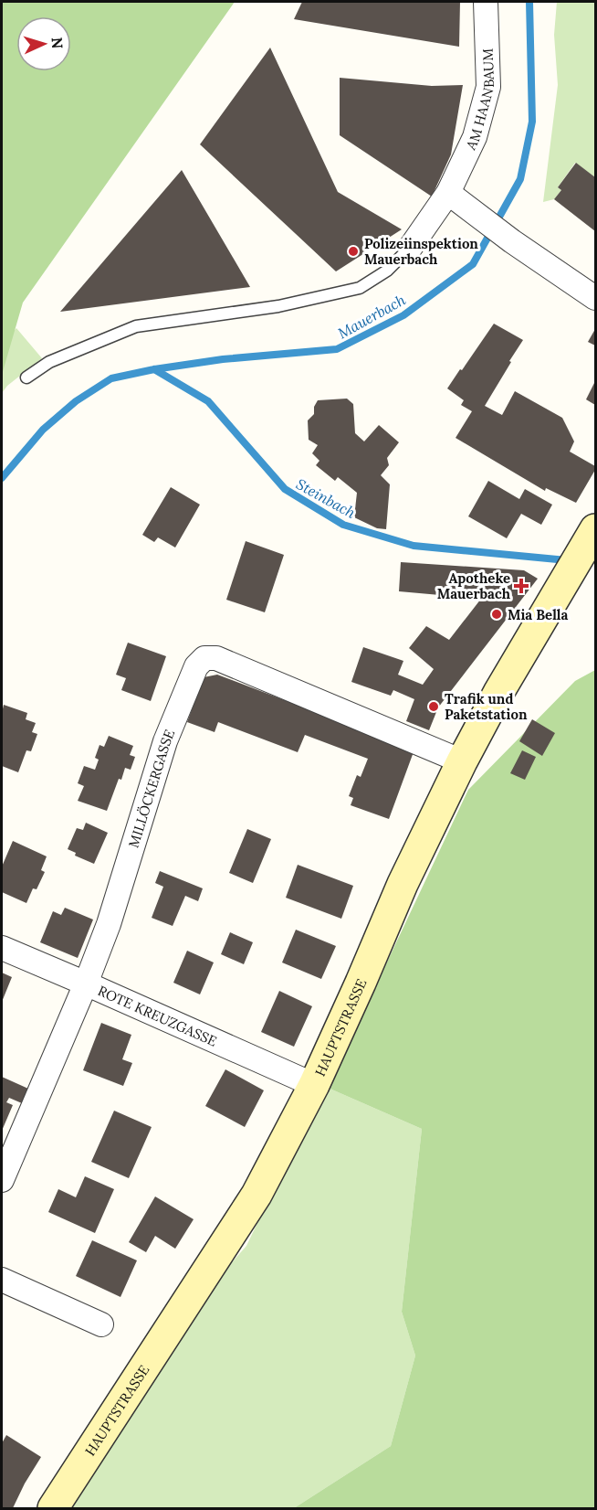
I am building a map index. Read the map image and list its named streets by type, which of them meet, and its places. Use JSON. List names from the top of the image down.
{
  "streets": {
    "main road": ["HAUPTSTRASSE"],
    "street": ["AM HAANBAUM", "MILLÖCKERGASSE", "ROTE KREUZGASSE"]
  },
  "crossings": [
    ["MILLÖCKERGASSE", "ROTE KREUZGASSE"],
    ["MILLÖCKERGASSE", "HAUPTSTRASSE"],
    ["ROTE KREUZGASSE", "HAUPTSTRASSE"]
  ],
  "water": ["Mauerbach", "Steinbach"],
  "places": {
    "other": ["Polizeiinspektion Mauerbach", "Mia Bella", "Trafik und Paketstation"],
    "health": ["Apotheke Mauerbach"]
  },
  "north": "right"
}
